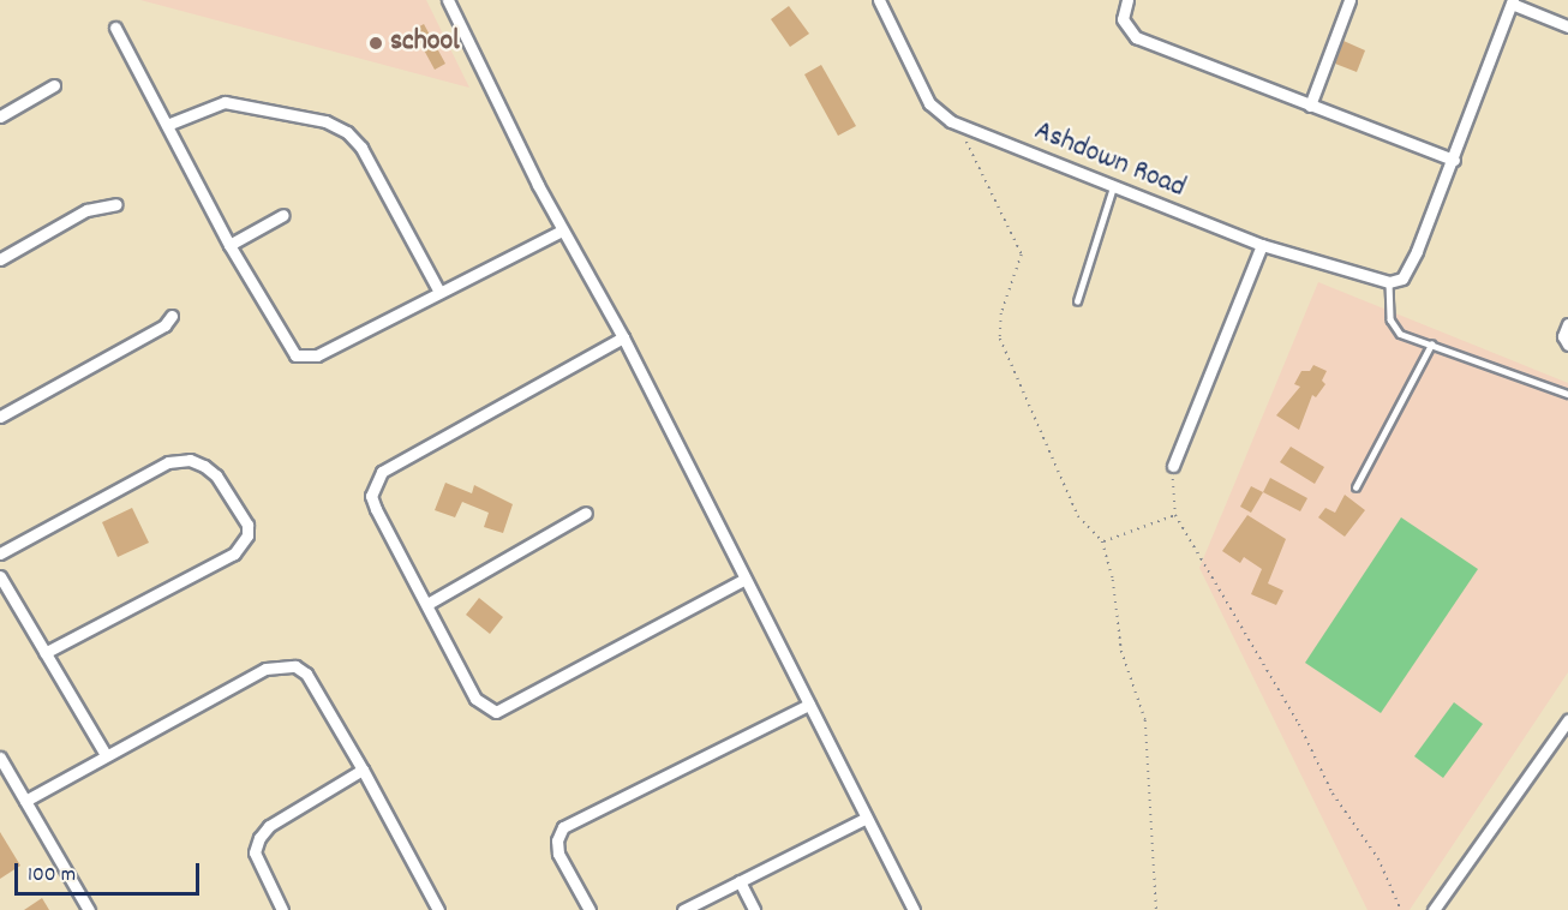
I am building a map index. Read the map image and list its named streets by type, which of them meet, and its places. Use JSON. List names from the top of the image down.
{
  "streets": {
    "street": ["Ashdown Road"]
  },
  "places": ["school"],
  "scale_bar": "100 m"
}
